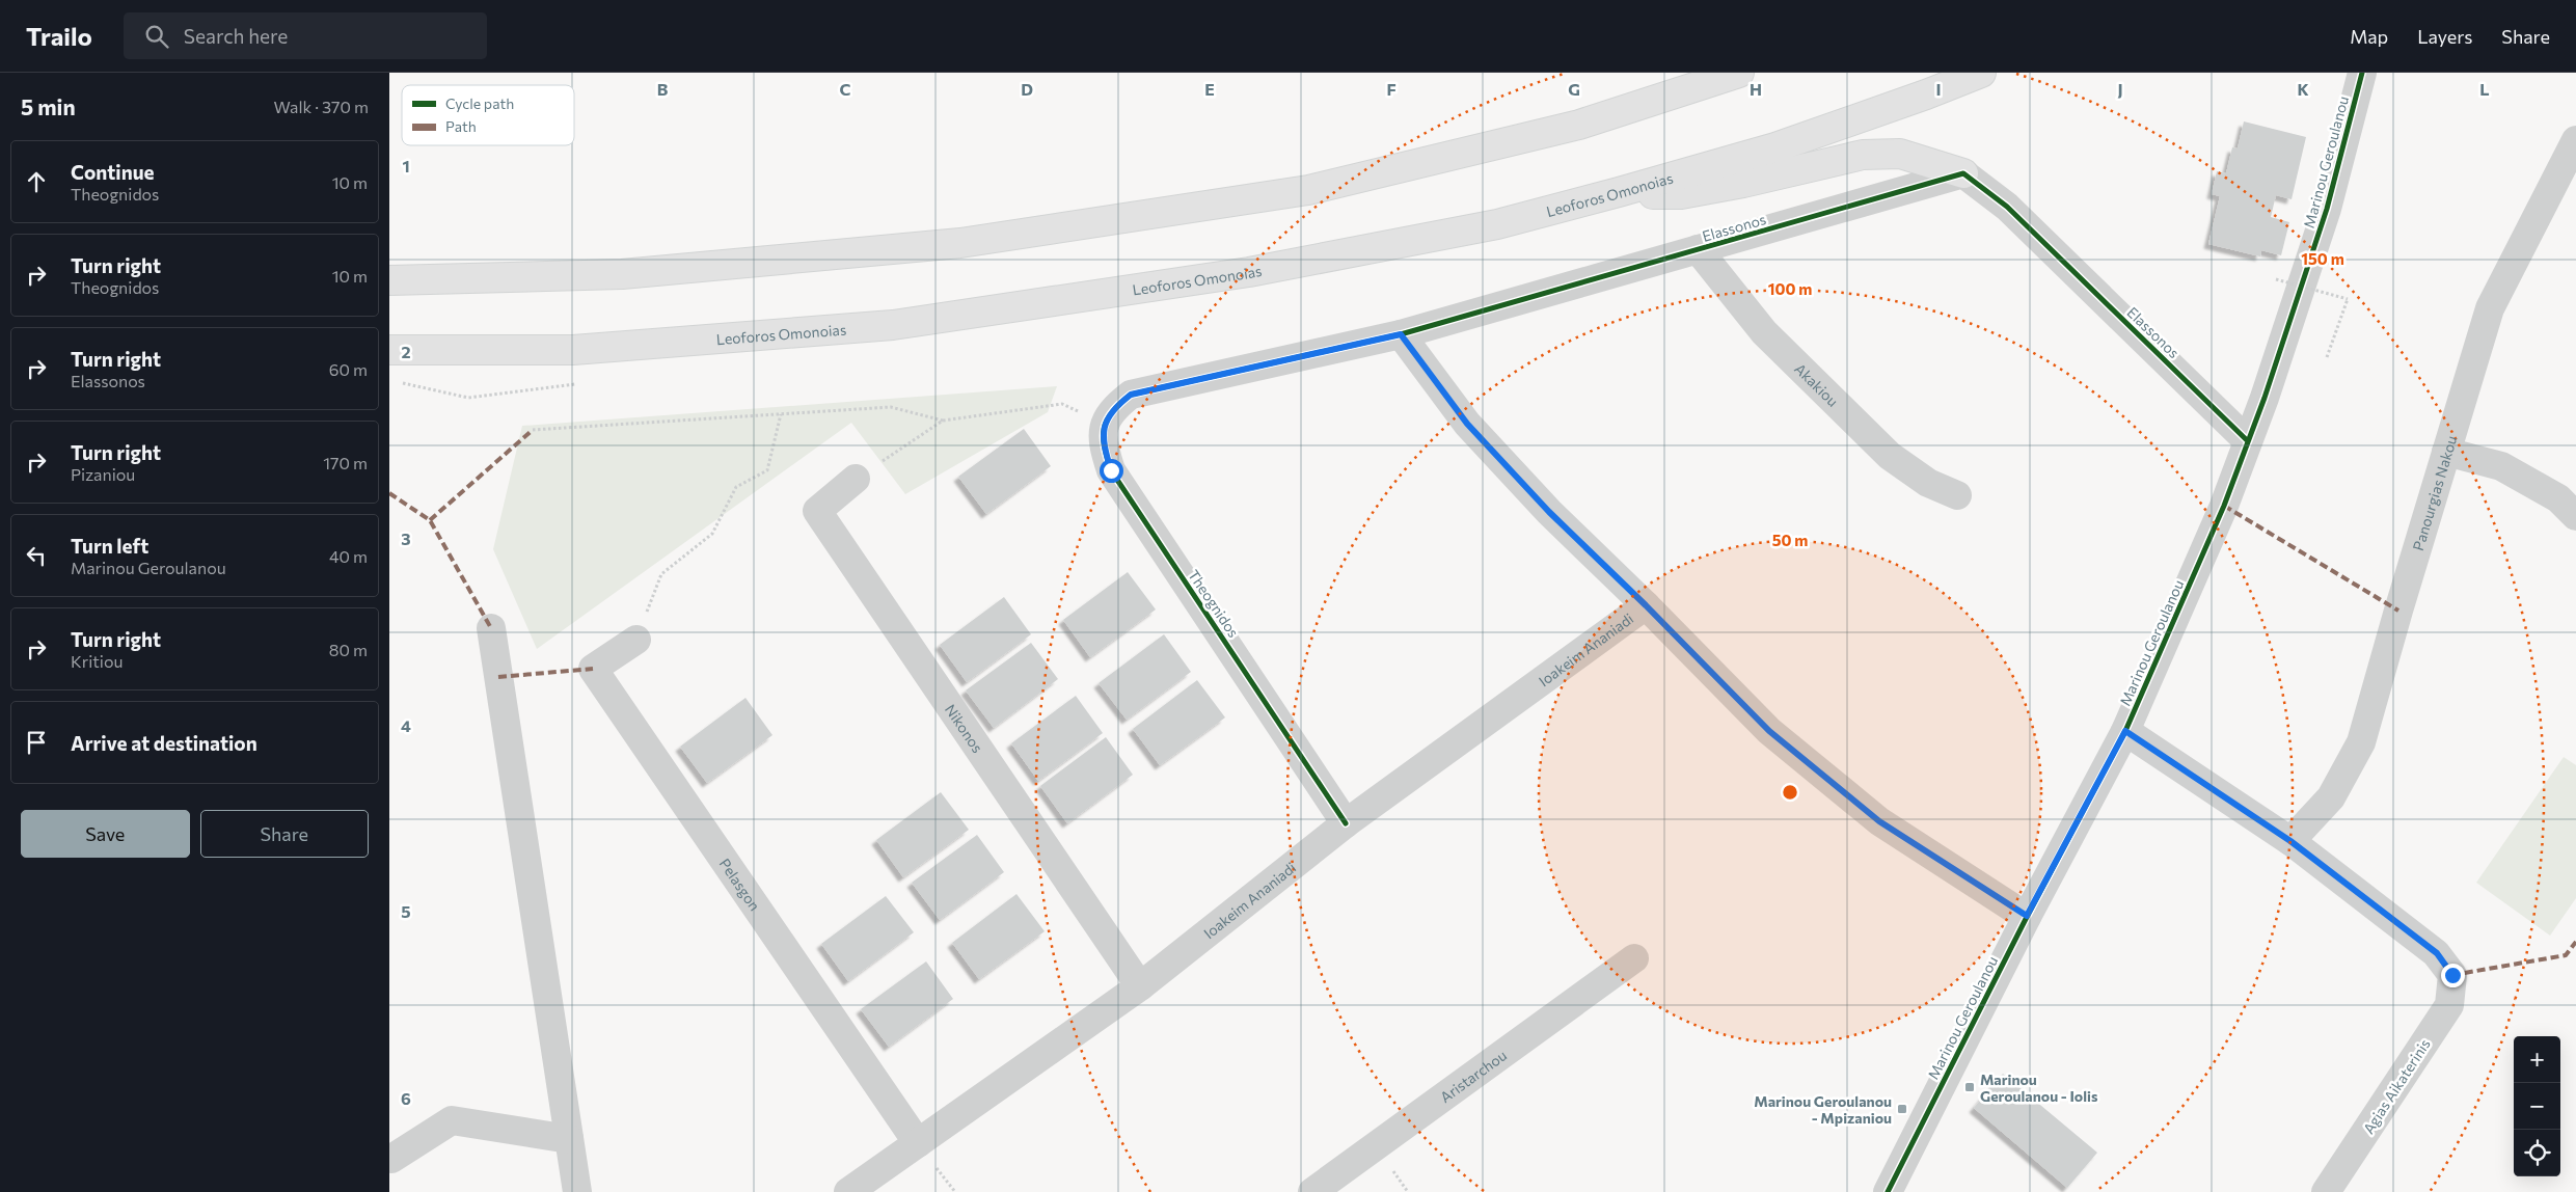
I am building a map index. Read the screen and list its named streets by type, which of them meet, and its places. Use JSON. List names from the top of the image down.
{
  "streets": {
    "main road": ["Leoforos Omonoias"],
    "street": [
      "Marinou Geroulanou",
      "Elassonos",
      "Akakiou",
      "Panourgias Nakou",
      "Theognidos",
      "Ioakeim Ananiadi",
      "Nikonos",
      "Pelasgon",
      "Aristarchou",
      "Agias Aikaterinis"
    ]
  },
  "crossings": [
    ["Marinou Geroulanou", "Elassonos"],
    ["Elassonos", "Akakiou"],
    ["Elassonos", "Theognidos"],
    ["Panourgias Nakou", "Agias Aikaterinis"],
    ["Theognidos", "Ioakeim Ananiadi"],
    ["Ioakeim Ananiadi", "Nikonos"],
    ["Ioakeim Ananiadi", "Pelasgon"]
  ],
  "places": {
    "transit": ["Marinou Geroulanou - Iolis", "Marinou Geroulanou - Mpizaniou"]
  },
  "legend": ["Cycle path", "Path"],
  "page": {
    "header": "Trailo",
    "search": "Search here",
    "nav": ["Map", "Layers", "Share"],
    "heading": ["5 min", "Walk · 370 m"],
    "list": [
      ["Continue", "Theognidos", "10 m"],
      ["Turn right", "Theognidos", "10 m"],
      ["Turn right", "Elassonos", "60 m"],
      ["Turn right", "Pizaniou", "170 m"],
      ["Turn left", "Marinou Geroulanou", "40 m"],
      ["Turn right", "Kritiou", "80 m"],
      "Arrive at destination"
    ],
    "buttons": ["Save", "Share"],
    "map_buttons": ["+", "−"]
  },
  "grid": {
    "columns": [
      "B",
      "C",
      "D",
      "E",
      "F",
      "G",
      "H",
      "I",
      "J",
      "K",
      "L"
    ],
    "rows": [
      "1",
      "2",
      "3",
      "4",
      "5",
      "6"
    ]
  },
  "rings": ["150 m", "100 m", "50 m"]
}
